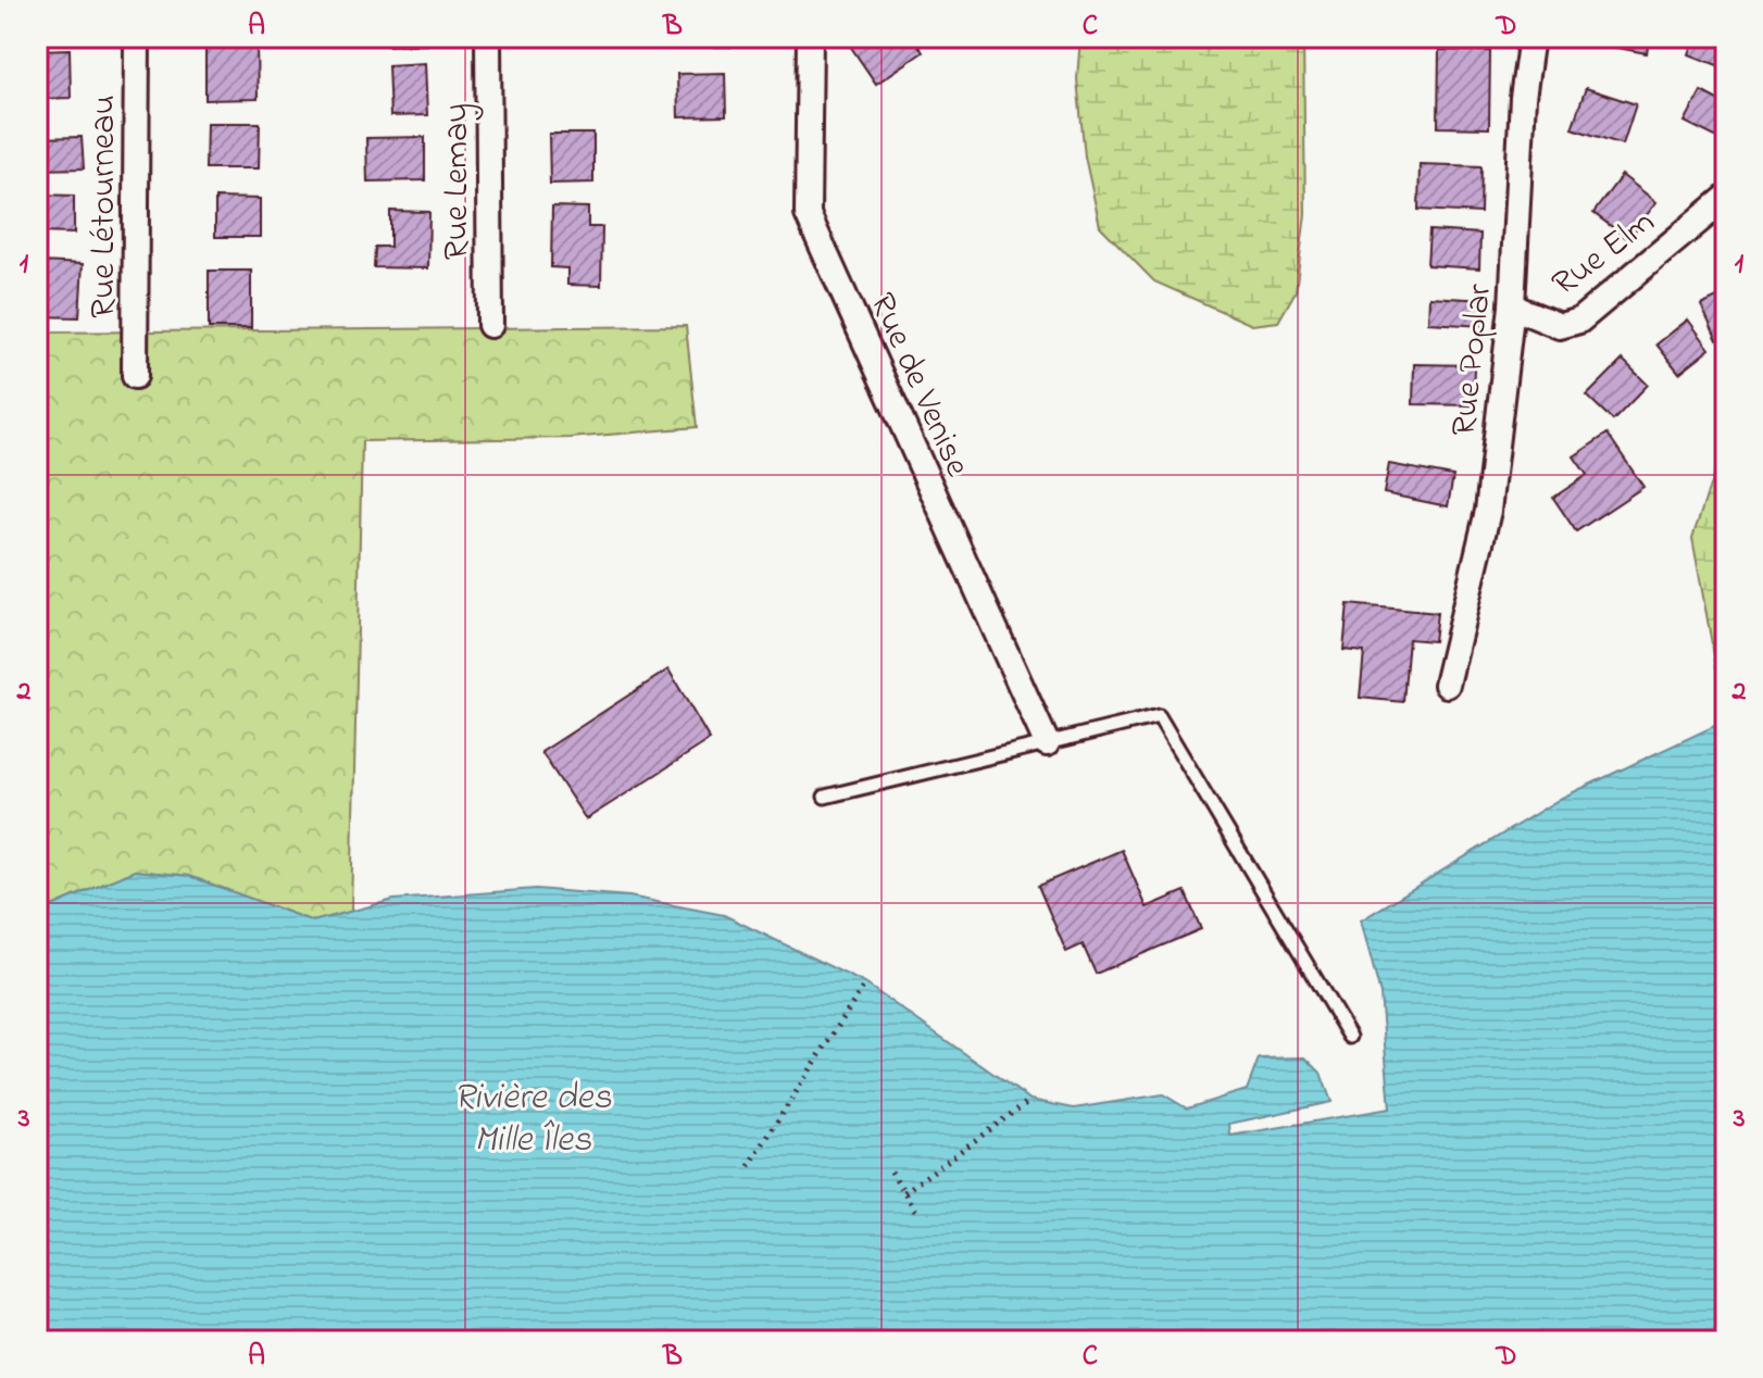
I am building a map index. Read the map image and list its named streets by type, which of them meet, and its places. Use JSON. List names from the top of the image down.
{
  "streets": {
    "street": [
      "Rue Lemay",
      "Rue Létourneau",
      "Rue Elm",
      "Rue Poplar",
      "Rue de Venise"
    ]
  },
  "crossings": [
    ["Rue Elm", "Rue Poplar"]
  ],
  "water": ["Rivière des Mille Îles"],
  "grid": {
    "columns": [
      "A",
      "B",
      "C",
      "D"
    ],
    "rows": ["1", "2", "3"]
  }
}
